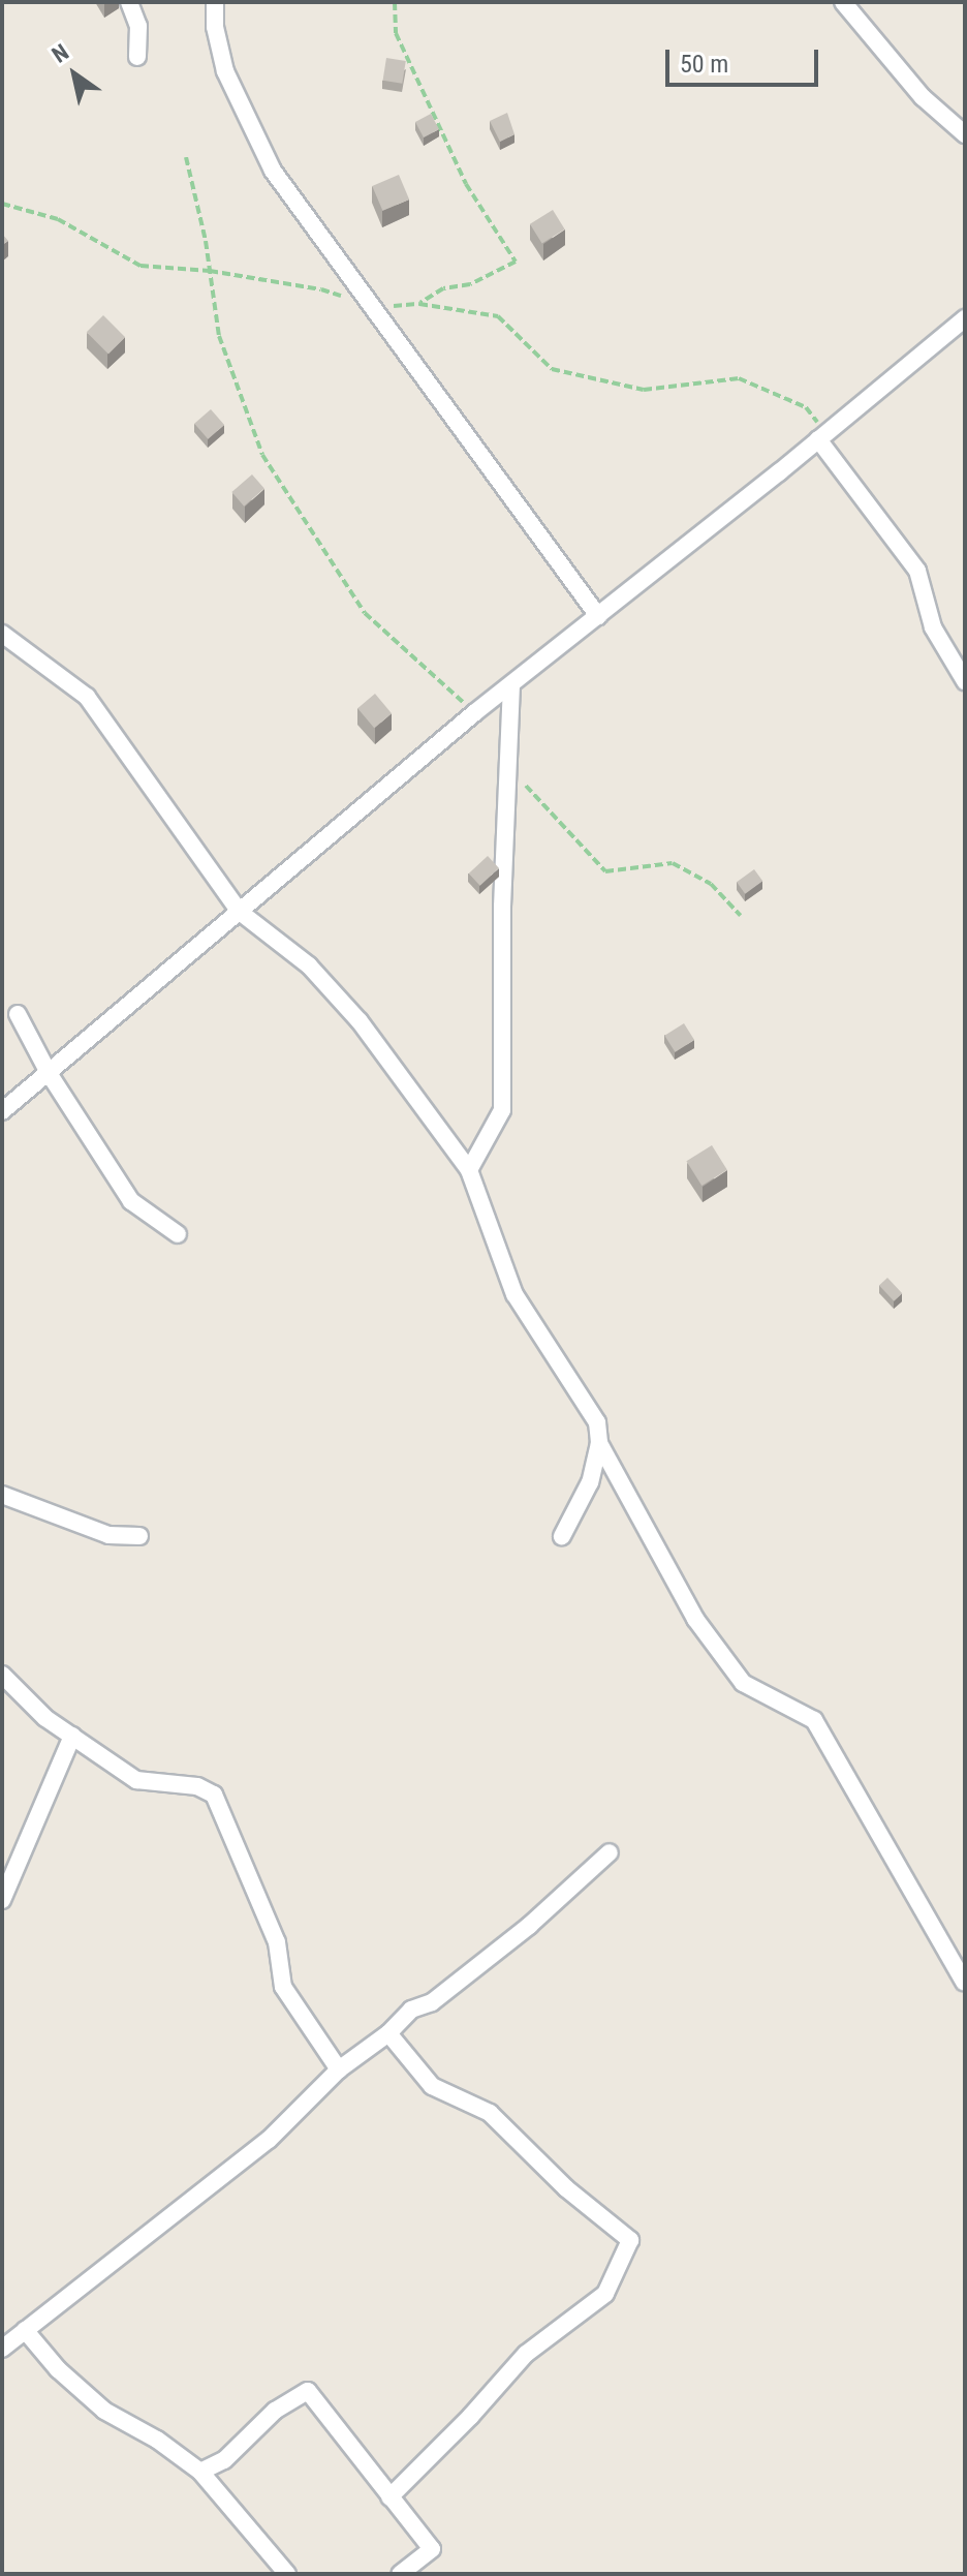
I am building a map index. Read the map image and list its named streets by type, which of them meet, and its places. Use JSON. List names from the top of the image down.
{
  "scale_bar": "50 m",
  "north": "top left"
}
